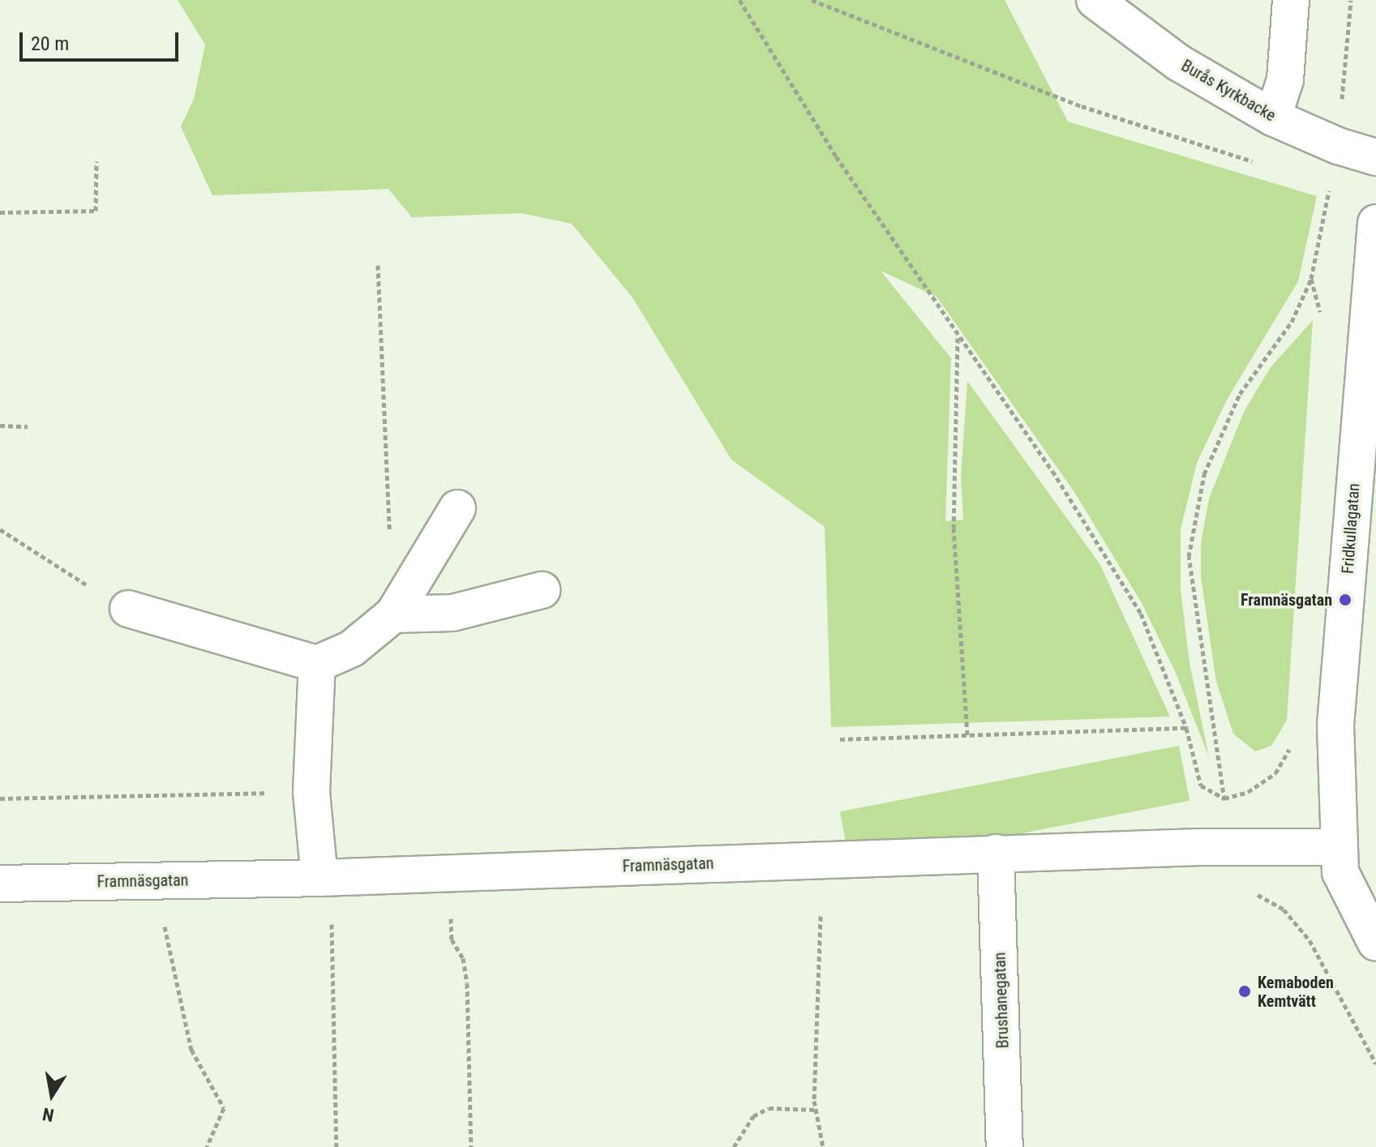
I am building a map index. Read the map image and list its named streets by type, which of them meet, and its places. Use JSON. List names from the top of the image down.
{
  "streets": {
    "street": [
      "Burås Kyrkbacke",
      "Fridkullagatan",
      "Framnäsgatan",
      "Brushanegatan"
    ]
  },
  "crossings": [
    ["Fridkullagatan", "Framnäsgatan"],
    ["Framnäsgatan", "Brushanegatan"]
  ],
  "places": ["Framnäsgatan", "Kemaboden Kemtvätt"],
  "scale_bar": "20 m",
  "north": "bottom"
}
